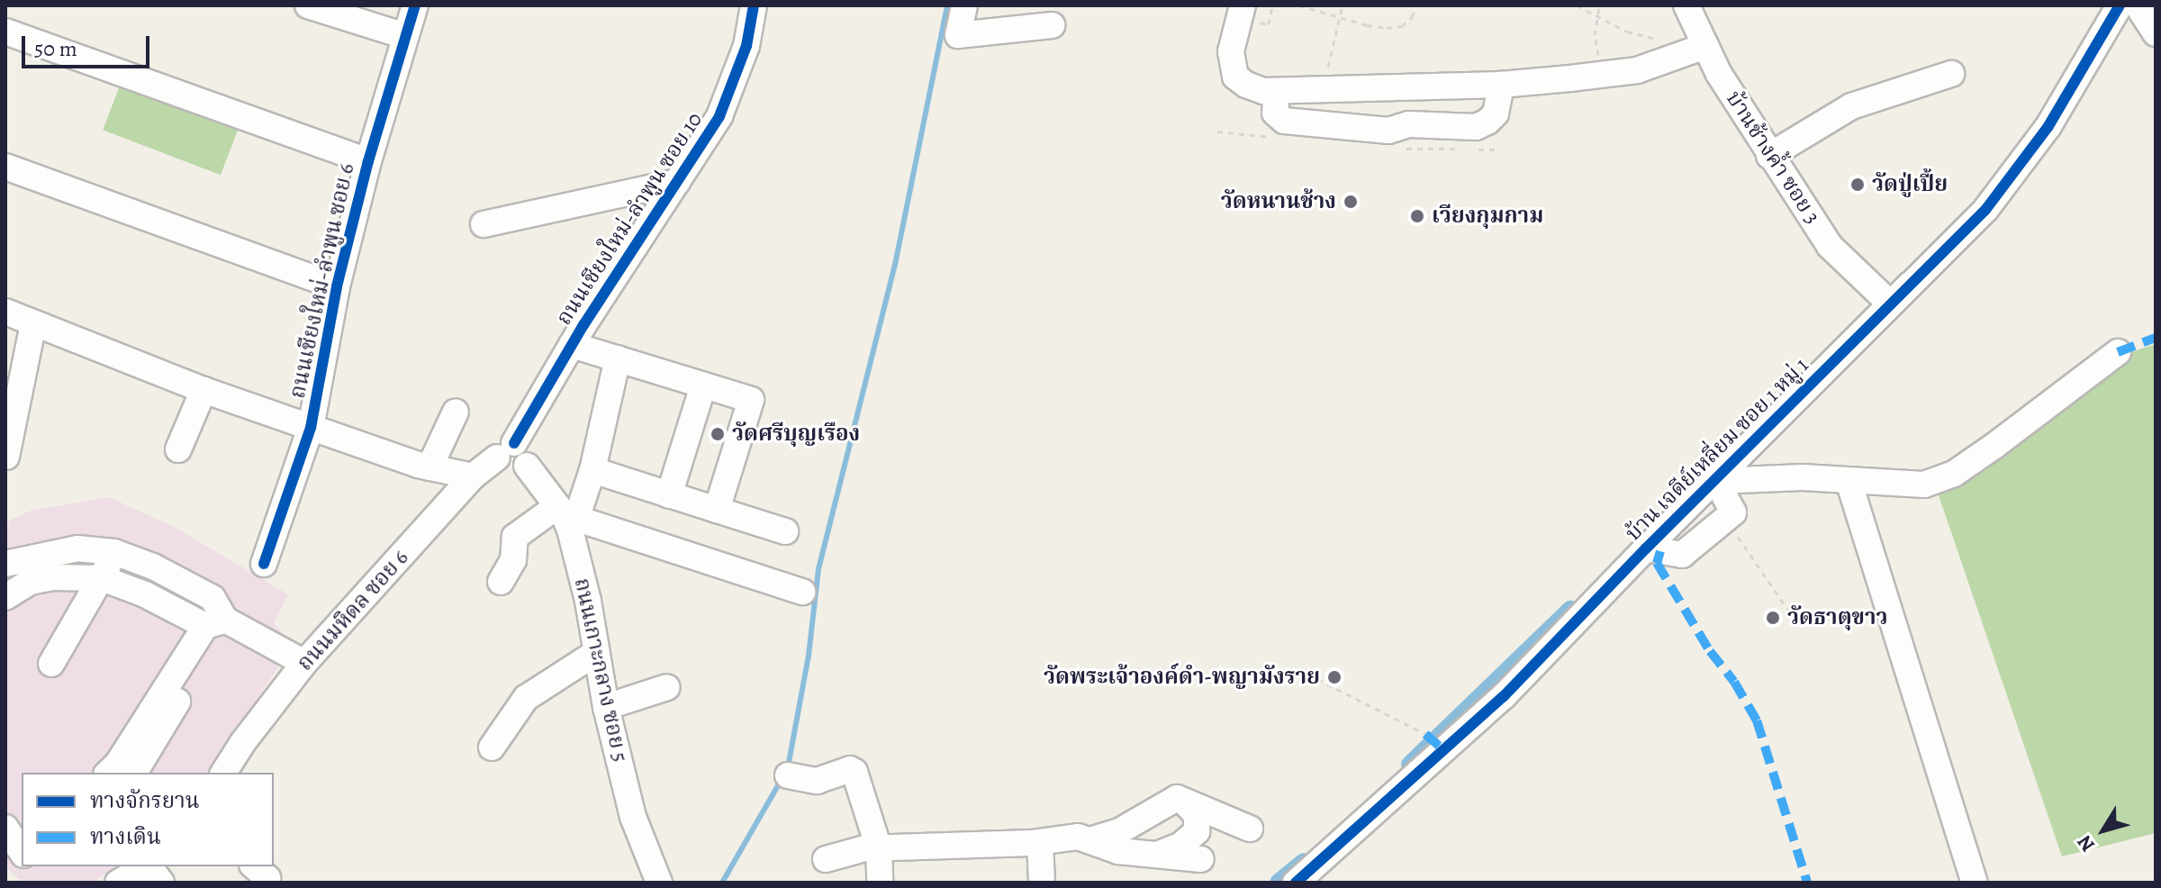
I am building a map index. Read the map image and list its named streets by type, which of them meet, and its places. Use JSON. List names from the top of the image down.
{
  "streets": {
    "street": [
      "บ้านช้างค้ำ ซอย 3",
      "ถนนเชียงใหม่-ลำพูน ซอย 10",
      "ถนนเชียงใหม่-ลำพูน ซอย 6",
      "บ้าน เจดีย์เหลี่ยม ซอย 1 หมู่ 1",
      "ถนนมหิดล ซอย 6",
      "ถนนเกาะกลาง ซอย 5"
    ]
  },
  "crossings": [
    ["บ้านช้างค้ำ ซอย 3", "บ้าน เจดีย์เหลี่ยม ซอย 1 หมู่ 1"],
    ["ถนนเชียงใหม่-ลำพูน ซอย 10", "ถนนมหิดล ซอย 6"],
    ["ถนนเชียงใหม่-ลำพูน ซอย 10", "ถนนเกาะกลาง ซอย 5"],
    ["ถนนมหิดล ซอย 6", "ถนนเกาะกลาง ซอย 5"]
  ],
  "places": [
    "วัดปู่เปี้ย",
    "วัดหนานช้าง",
    "เวียงกุมกาม",
    "วัดศรีบุญเรือง",
    "วัดธาตุขาว",
    "วัดพระเจ้าองค์ดำ-พญามังราย"
  ],
  "legend": ["ทางจักรยาน", "ทางเดิน"],
  "scale_bar": "50 m",
  "north": "bottom left"
}
